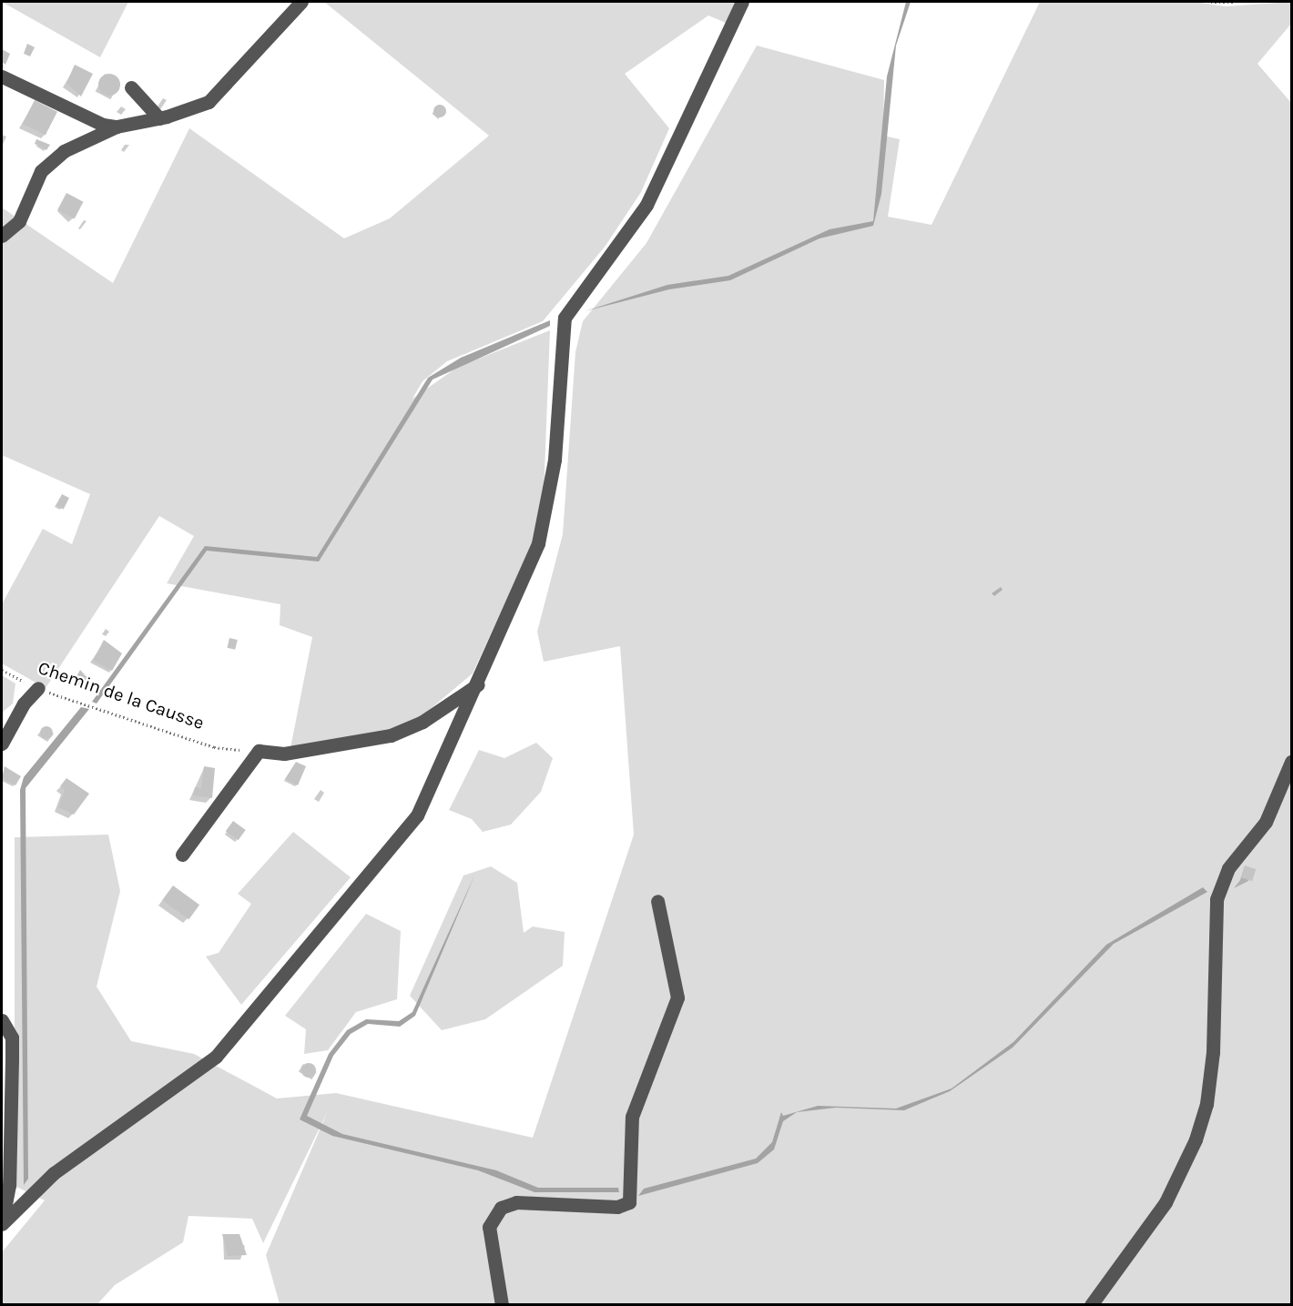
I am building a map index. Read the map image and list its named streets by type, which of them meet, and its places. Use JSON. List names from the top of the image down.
{
  "streets": {
    "path": ["Chemin de la Causse"]
  }
}
